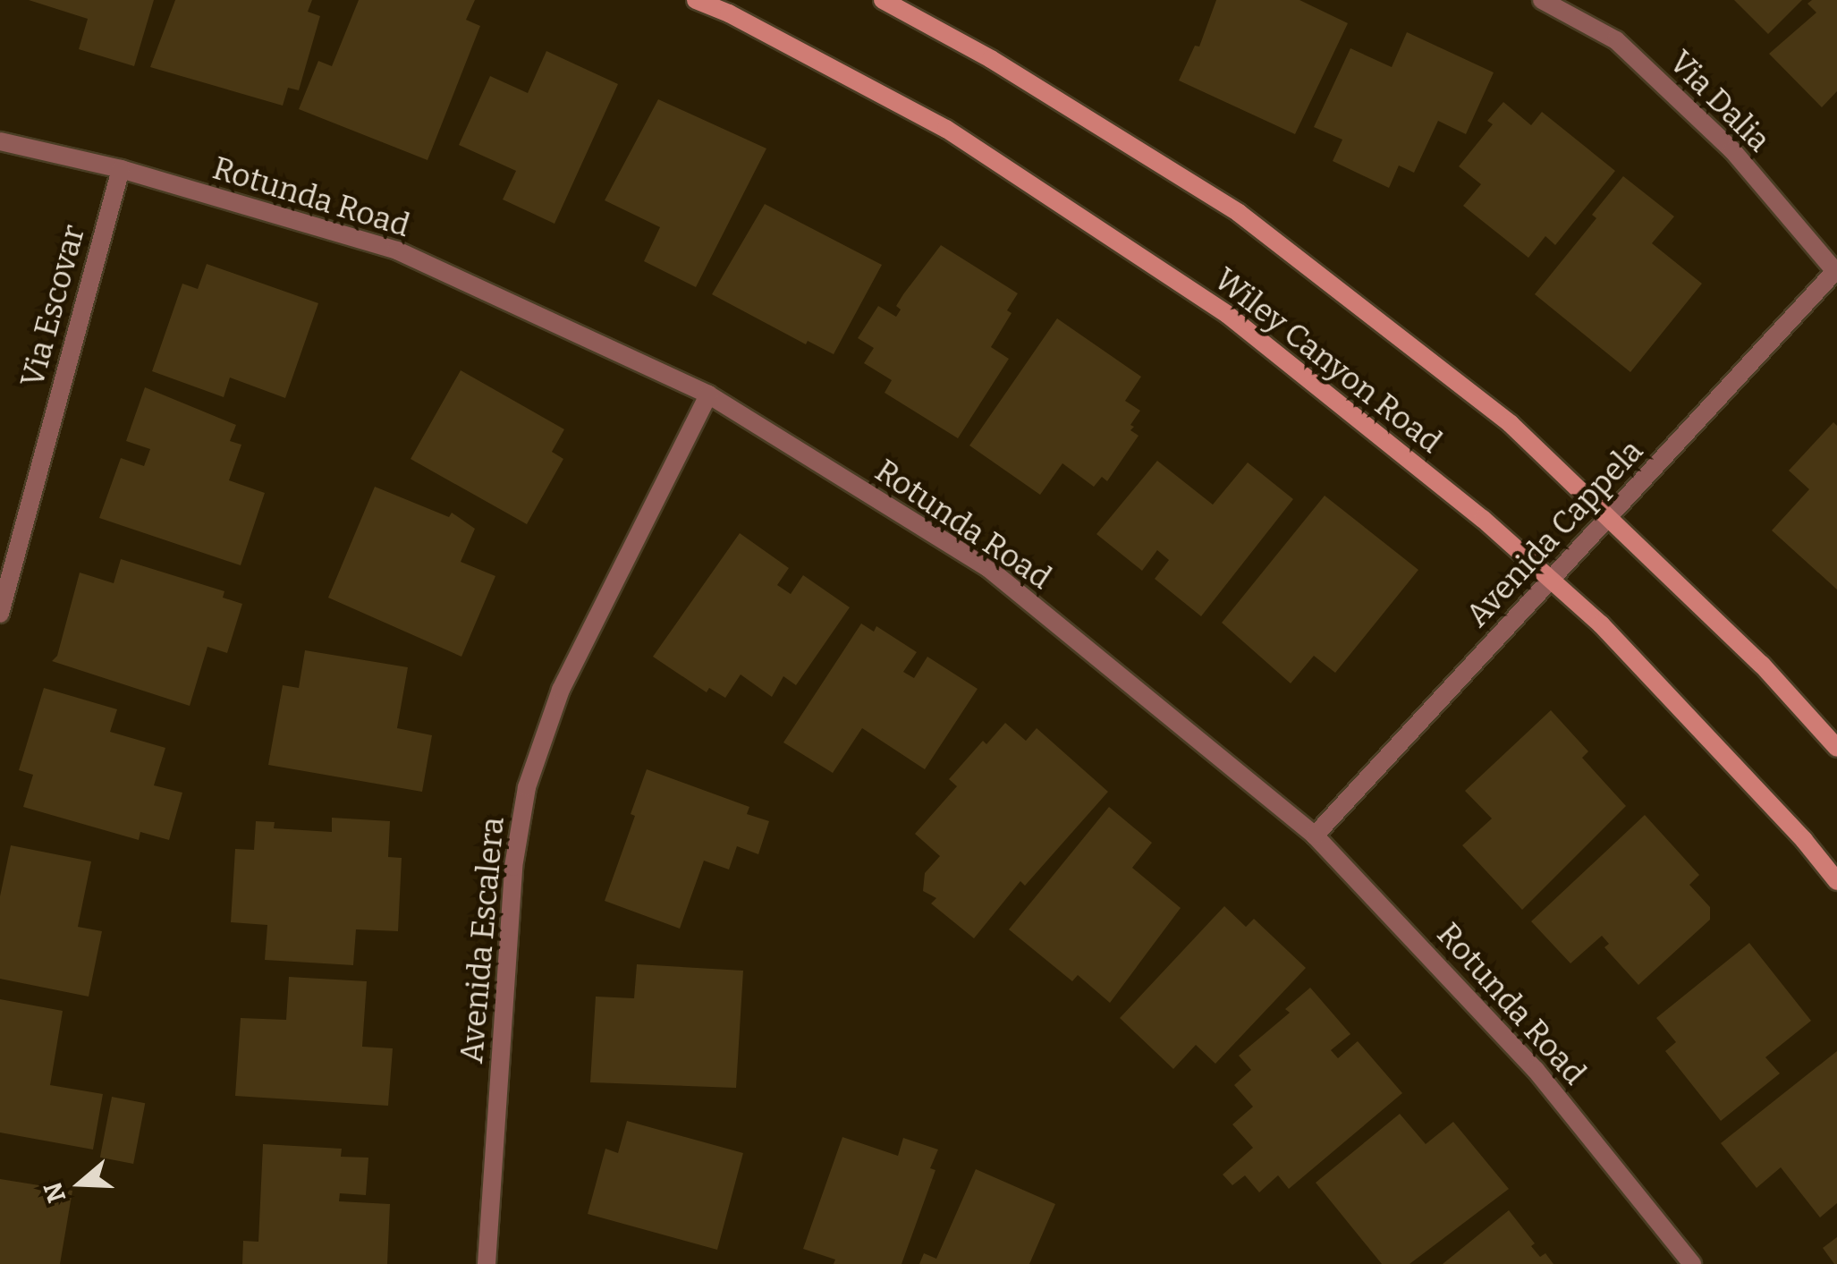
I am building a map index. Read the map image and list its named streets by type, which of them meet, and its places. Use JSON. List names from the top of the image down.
{
  "streets": {
    "main road": ["Wiley Canyon Road"],
    "street": [
      "Via Dalia",
      "Rotunda Road",
      "Via Escovar",
      "Avenida Cappela",
      "Avenida Escalera"
    ]
  },
  "crossings": [
    ["Via Dalia", "Avenida Cappela"],
    ["Rotunda Road", "Via Escovar"],
    ["Rotunda Road", "Avenida Cappela"],
    ["Rotunda Road", "Avenida Escalera"],
    ["Wiley Canyon Road", "Avenida Cappela"]
  ],
  "north": "left"
}
